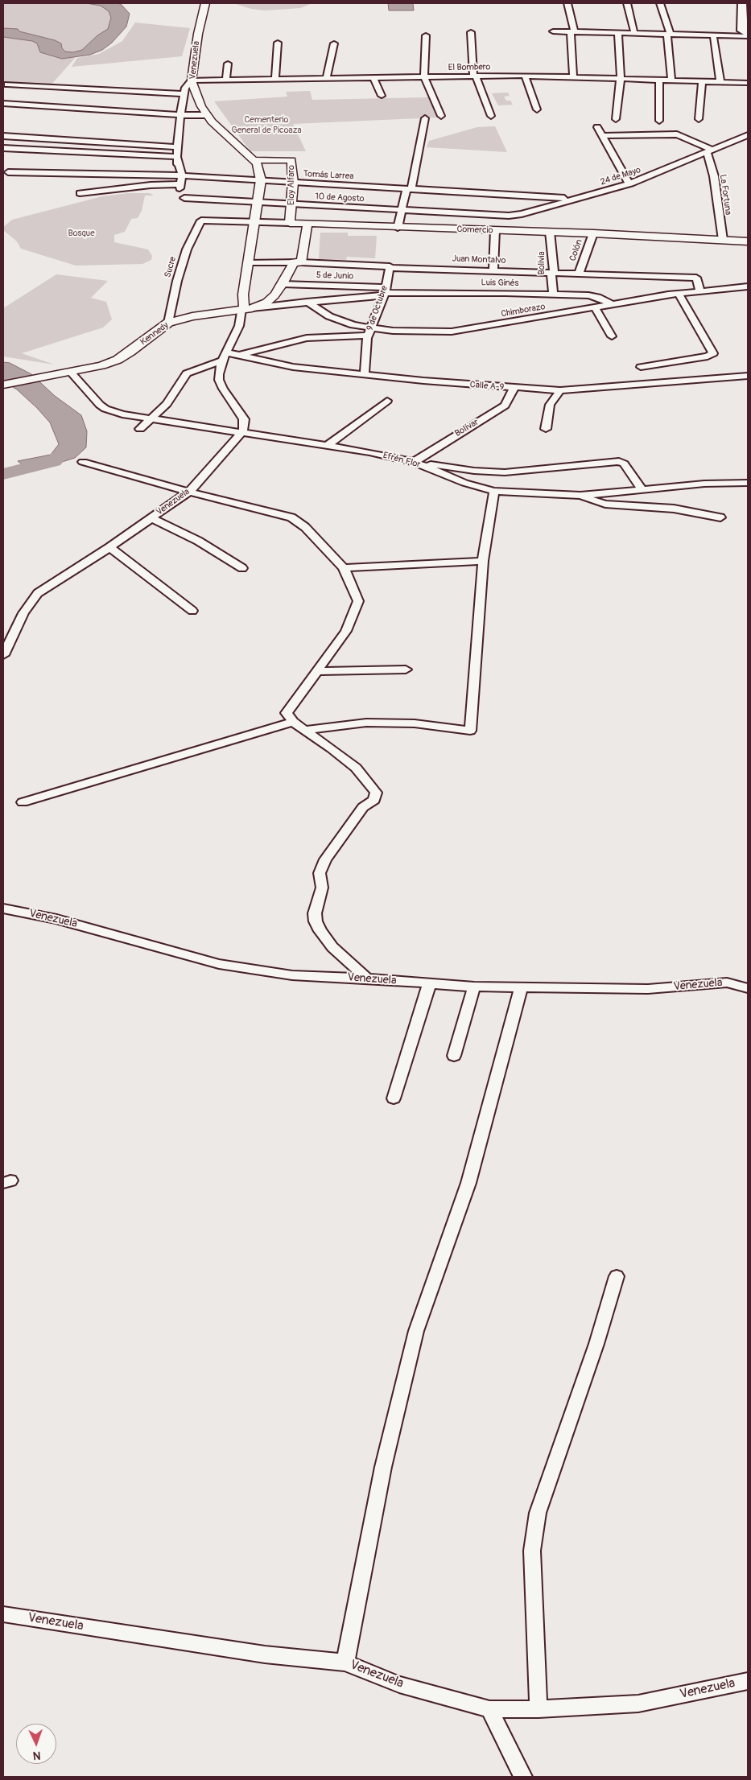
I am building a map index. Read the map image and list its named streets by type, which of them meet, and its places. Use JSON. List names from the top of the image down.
{
  "streets": {
    "street": [
      "Venezuela",
      "El Bombero",
      "Tomás Larrea",
      "24 de Mayo",
      "Eloy Alfaro",
      "La Fortuna",
      "10 de Agosto",
      "Comercio",
      "Colón",
      "Juan Montalvo",
      "Bolivia",
      "Sucre",
      "5 de Junio",
      "Luis Ginés",
      "9 de Octubre",
      "Chimborazo",
      "Kennedy",
      "Calle A-9",
      "Bolívar",
      "Efrén Flor"
    ]
  },
  "crossings": [
    ["Venezuela", "El Bombero"],
    ["Venezuela", "Tomás Larrea"],
    ["Venezuela", "Eloy Alfaro"],
    ["Venezuela", "10 de Agosto"],
    ["Venezuela", "Comercio"],
    ["Venezuela", "Juan Montalvo"],
    ["Venezuela", "Luis Ginés"],
    ["Venezuela", "Kennedy"],
    ["Venezuela", "Calle A-9"],
    ["Venezuela", "Efrén Flor"],
    ["Tomás Larrea", "24 de Mayo"],
    ["Tomás Larrea", "Eloy Alfaro"],
    ["24 de Mayo", "La Fortuna"],
    ["24 de Mayo", "10 de Agosto"],
    ["Eloy Alfaro", "10 de Agosto"],
    ["Eloy Alfaro", "Comercio"],
    ["La Fortuna", "Comercio"],
    ["Comercio", "Colón"],
    ["Comercio", "Bolivia"],
    ["Comercio", "Sucre"],
    ["Colón", "Juan Montalvo"],
    ["Juan Montalvo", "Bolivia"],
    ["Juan Montalvo", "9 de Octubre"],
    ["Juan Montalvo", "Chimborazo"],
    ["Bolivia", "Luis Ginés"],
    ["Bolivia", "Chimborazo"],
    ["Sucre", "Kennedy"],
    ["5 de Junio", "Luis Ginés"],
    ["5 de Junio", "9 de Octubre"],
    ["Luis Ginés", "9 de Octubre"],
    ["Luis Ginés", "Chimborazo"],
    ["Luis Ginés", "Kennedy"],
    ["9 de Octubre", "Chimborazo"],
    ["9 de Octubre", "Calle A-9"],
    ["Kennedy", "Efrén Flor"],
    ["Calle A-9", "Bolívar"],
    ["Bolívar", "Efrén Flor"]
  ],
  "parks": ["Cementerio General de Picoaza", "Bosque"],
  "north": "bottom"
}
